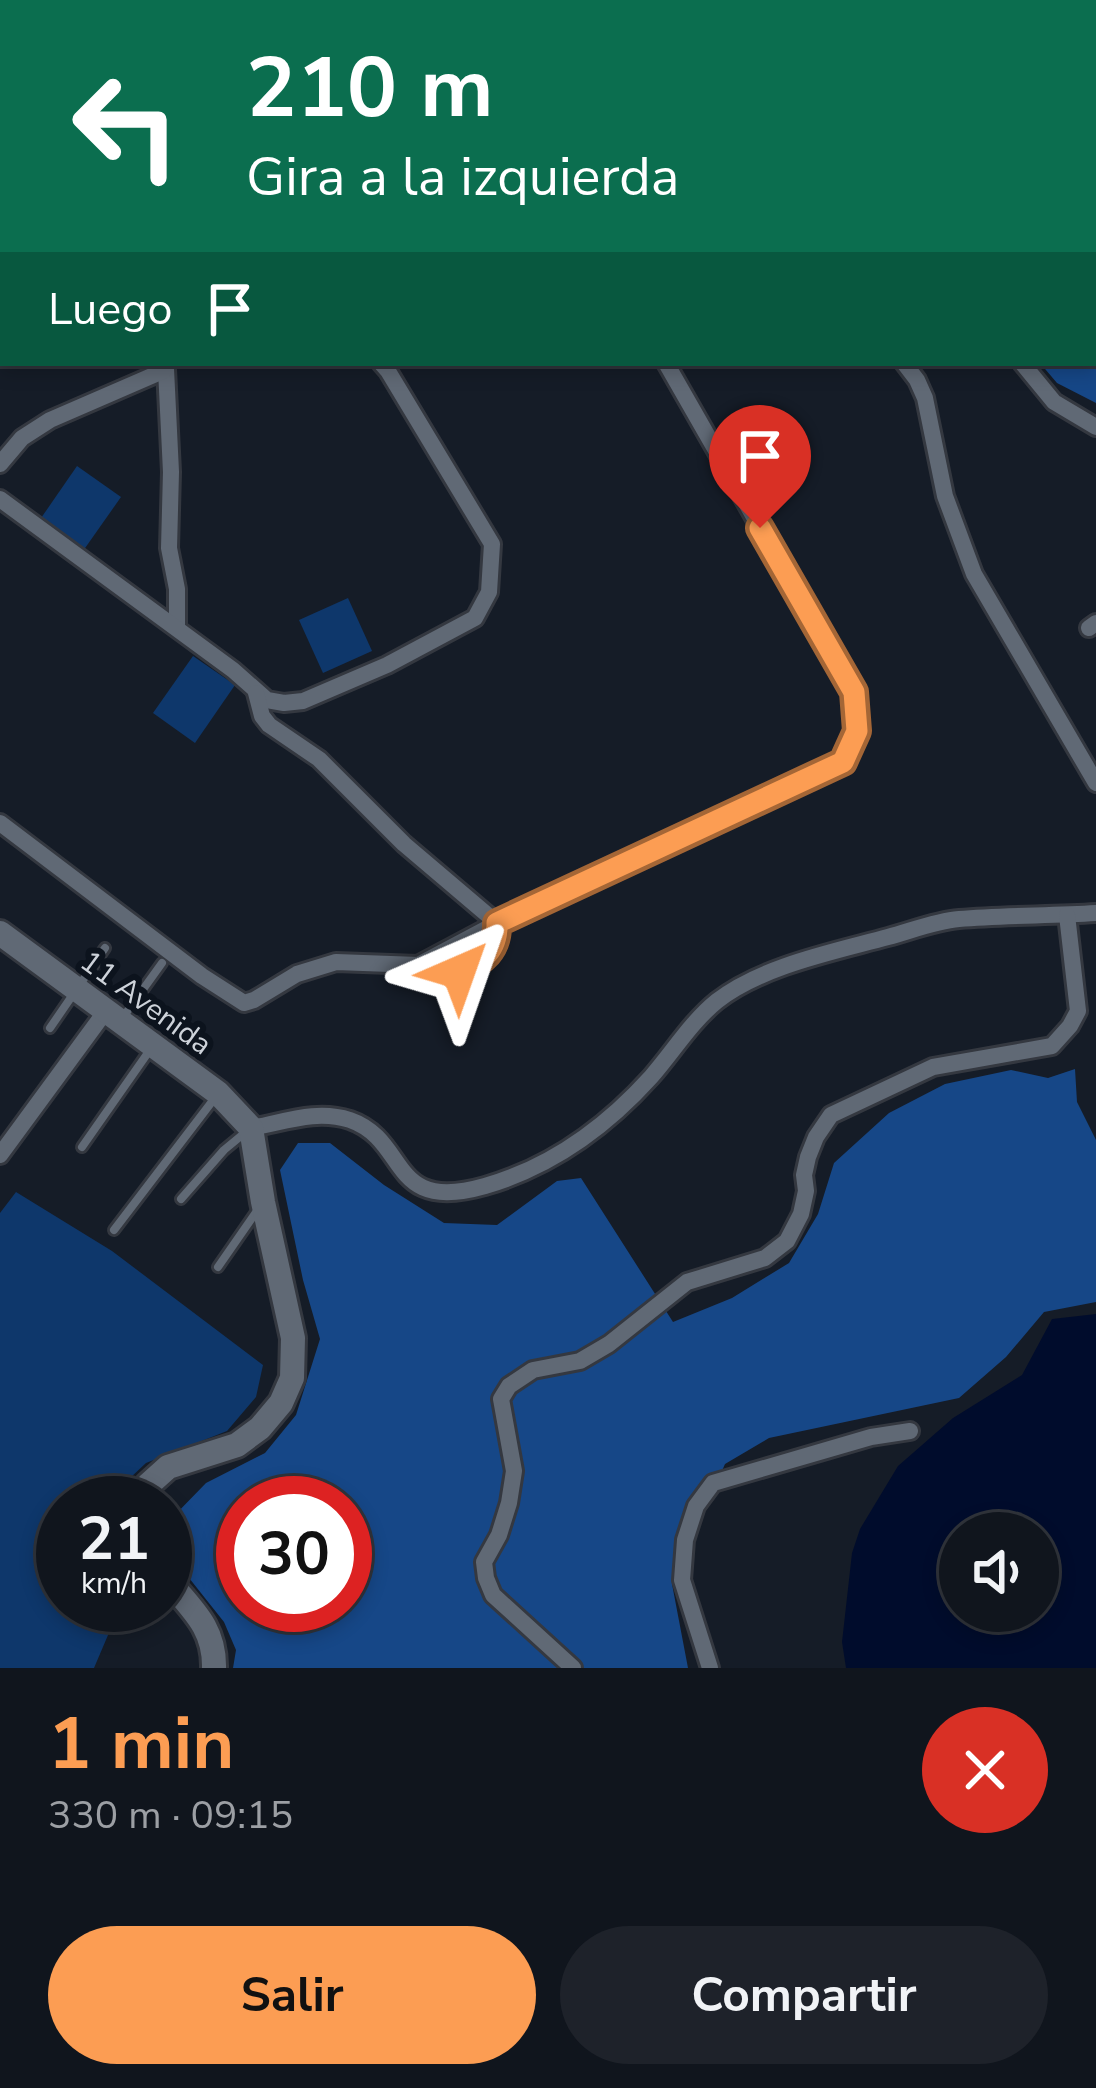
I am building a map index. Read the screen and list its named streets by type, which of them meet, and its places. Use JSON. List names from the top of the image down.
{
  "streets": {
    "street": ["11 Avenida"]
  },
  "page": {
    "turn": ["210 m", "Gira a la izquierda"],
    "then": "Luego",
    "speed": "21 km/h",
    "limit": "30",
    "heading": ["1 min", "330 m · 09:15"],
    "buttons": ["Salir", "Compartir"]
  }
}
